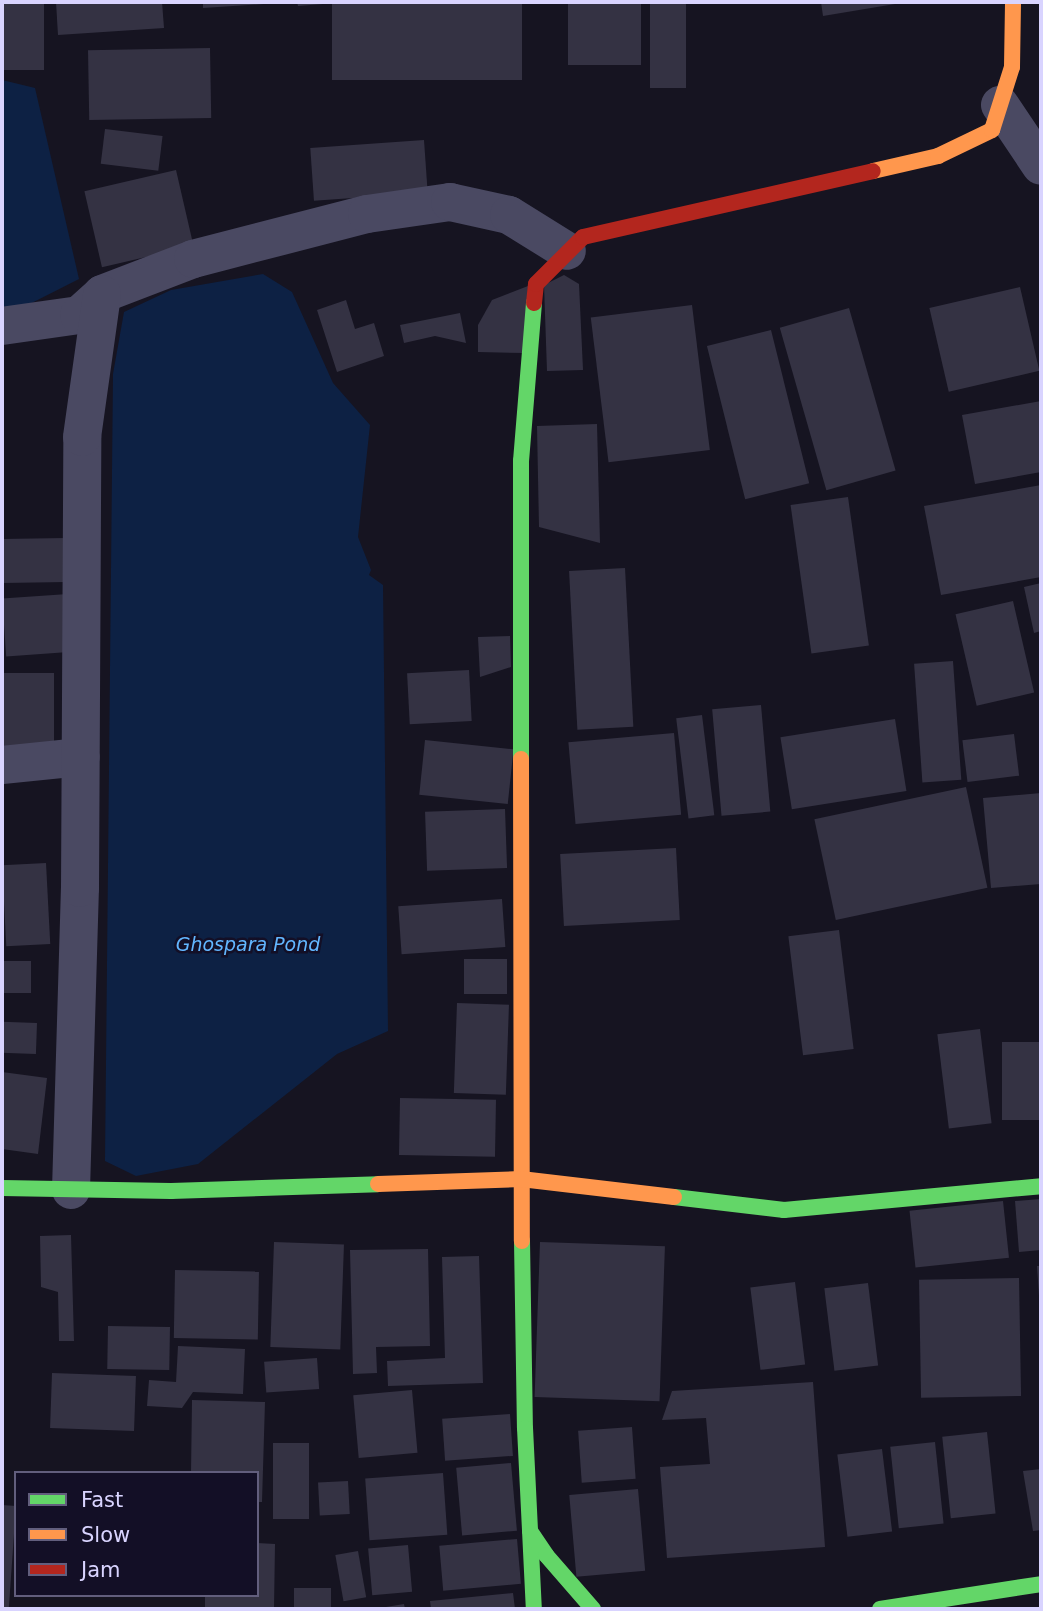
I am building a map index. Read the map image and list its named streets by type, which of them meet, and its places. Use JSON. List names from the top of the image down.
{
  "water": ["Ghospara Pond"],
  "legend": ["Fast", "Slow", "Jam"]
}
